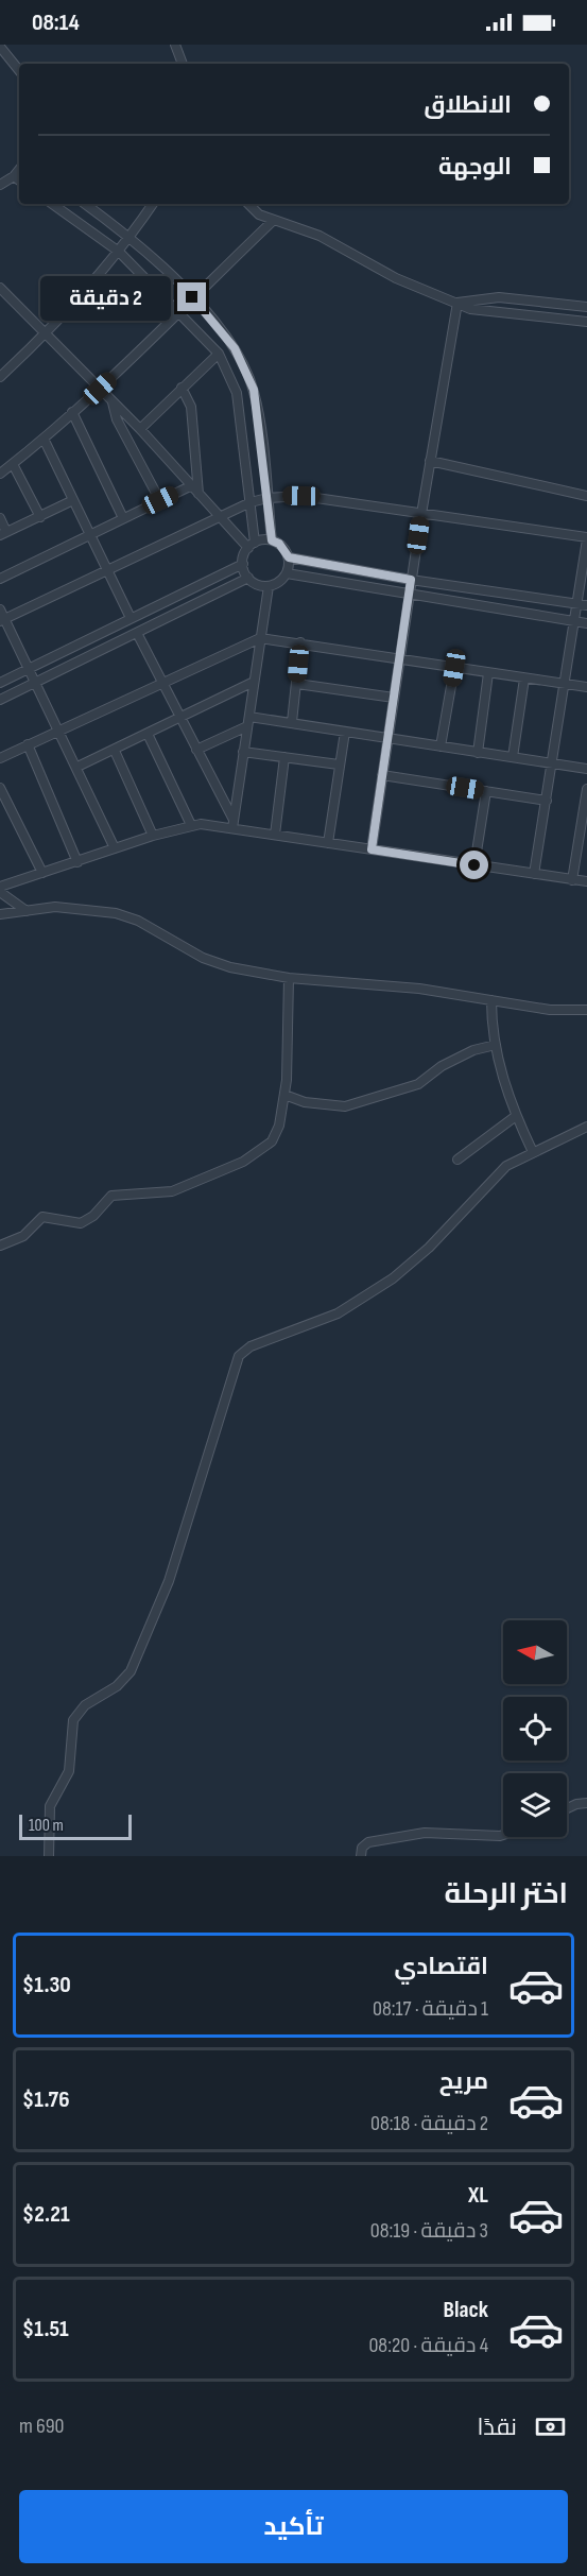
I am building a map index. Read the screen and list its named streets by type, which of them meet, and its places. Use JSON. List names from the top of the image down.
{
  "scale_bar": "100 m",
  "north": "left",
  "page": {
    "status": "08:14",
    "banner": ["الانطلاق", "الوجهة"],
    "bubble": "2 دقيقة",
    "scale": "100 m",
    "heading": "اختر الرحلة",
    "list": [
      {
        "name": "اقتصادي",
        "note": "1 دقيقة · 08:17",
        "value": "$1.30"
      },
      {
        "name": "مريح",
        "note": "2 دقيقة · 08:18",
        "value": "$1.76"
      },
      {
        "name": "XL",
        "note": "3 دقيقة · 08:19",
        "value": "$2.21"
      },
      {
        "name": "Black",
        "note": "4 دقيقة · 08:20",
        "value": "$1.51"
      }
    ],
    "pay": ["نقدًا", "690 m"],
    "buttons": "تأكيد"
  }
}
